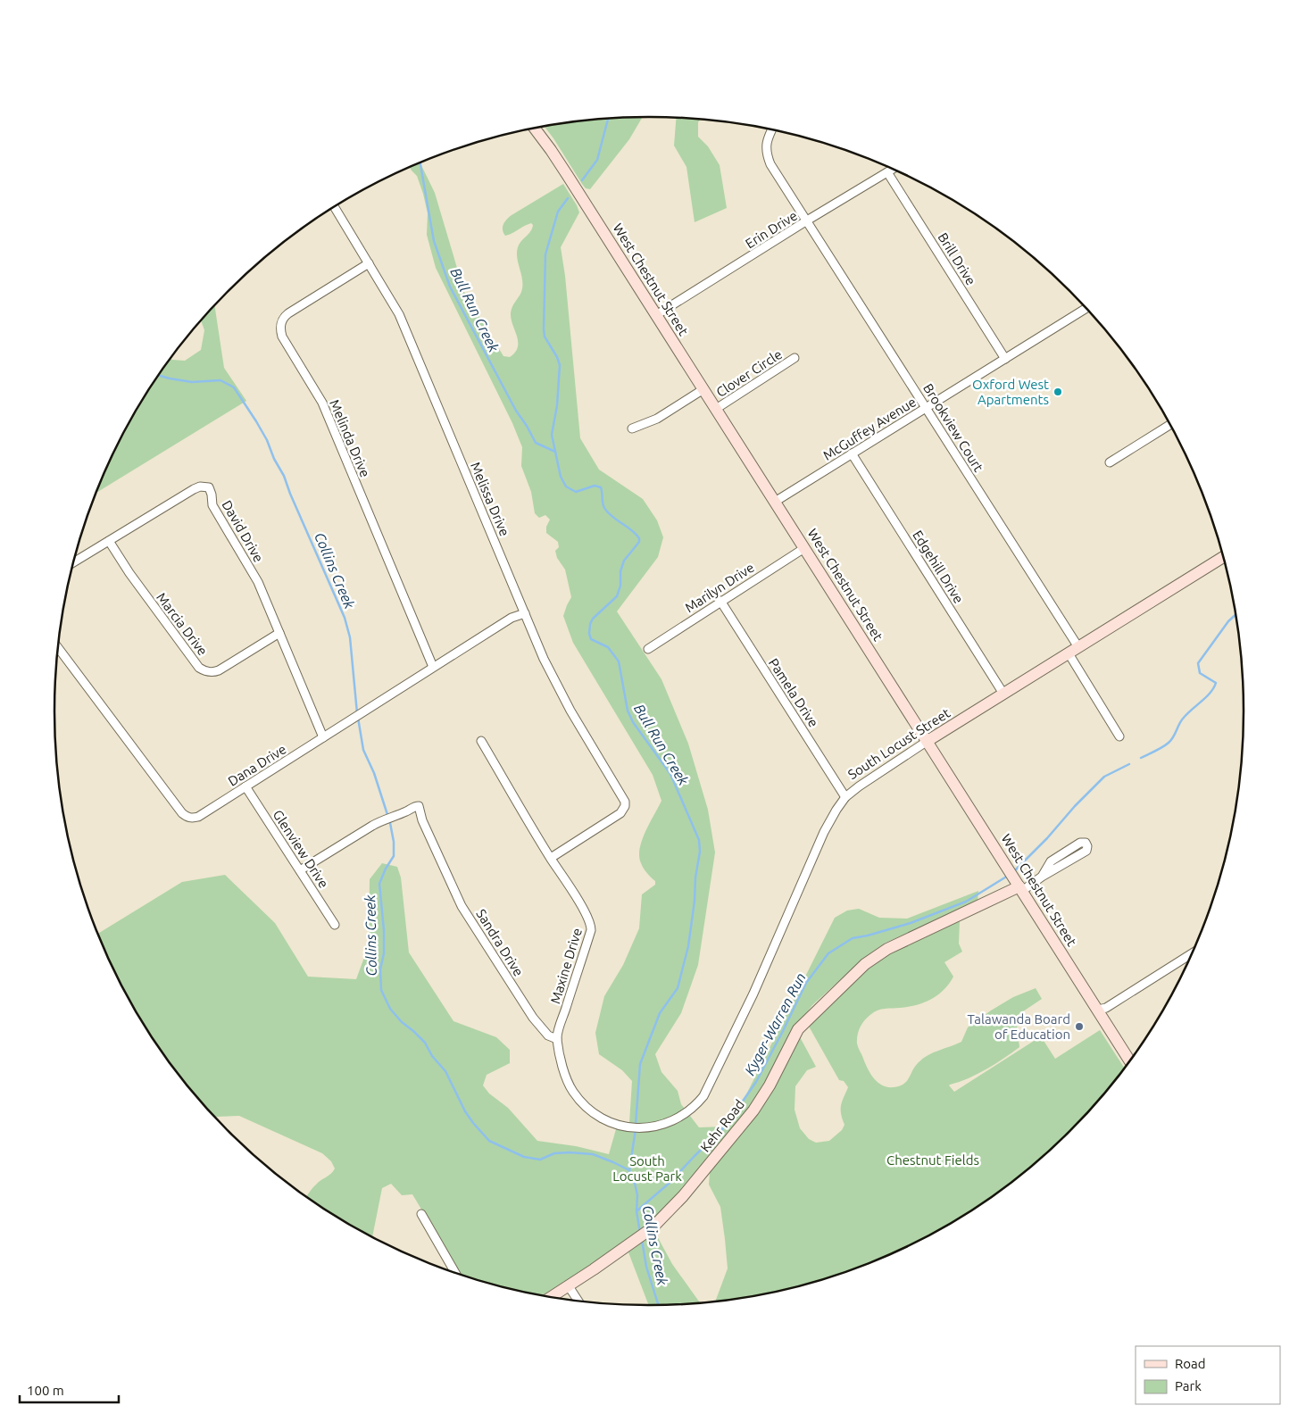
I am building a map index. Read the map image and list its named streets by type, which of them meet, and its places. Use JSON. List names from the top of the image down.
{
  "streets": {
    "main road": ["West Chestnut Street", "South Locust Street", "Kehr Road"],
    "street": [
      "Erin Drive",
      "Brill Drive",
      "Clover Circle",
      "Brookview Court",
      "McGuffey Avenue",
      "Melinda Drive",
      "Melissa Drive",
      "David Drive",
      "Edgehill Drive",
      "Marilyn Drive",
      "Marcia Drive",
      "Pamela Drive",
      "Dana Drive",
      "Glenview Drive",
      "Sandra Drive",
      "Maxine Drive"
    ]
  },
  "crossings": [
    ["Erin Drive", "Brill Drive"],
    ["Erin Drive", "West Chestnut Street"],
    ["Erin Drive", "Brookview Court"],
    ["Brill Drive", "McGuffey Avenue"],
    ["West Chestnut Street", "Clover Circle"],
    ["West Chestnut Street", "McGuffey Avenue"],
    ["West Chestnut Street", "Marilyn Drive"],
    ["West Chestnut Street", "South Locust Street"],
    ["West Chestnut Street", "Kehr Road"],
    ["Brookview Court", "McGuffey Avenue"],
    ["Brookview Court", "South Locust Street"],
    ["McGuffey Avenue", "Edgehill Drive"],
    ["Melinda Drive", "Melissa Drive"],
    ["Melinda Drive", "Dana Drive"],
    ["Melissa Drive", "Dana Drive"],
    ["Melissa Drive", "Maxine Drive"],
    ["David Drive", "Marcia Drive"],
    ["David Drive", "Dana Drive"],
    ["Edgehill Drive", "South Locust Street"],
    ["Marilyn Drive", "Pamela Drive"],
    ["Pamela Drive", "South Locust Street"],
    ["South Locust Street", "Sandra Drive"],
    ["South Locust Street", "Maxine Drive"],
    ["Dana Drive", "Glenview Drive"],
    ["Glenview Drive", "Sandra Drive"],
    ["Sandra Drive", "Maxine Drive"]
  ],
  "water": ["Bull Run Creek", "Collins Creek", "Kyger-Warren Run"],
  "parks": ["Chestnut Fields", "South Locust Park"],
  "places": ["Oxford West Apartments", "Talawanda Board of Education"],
  "legend": ["Road", "Park"],
  "scale_bar": "100 m"
}
